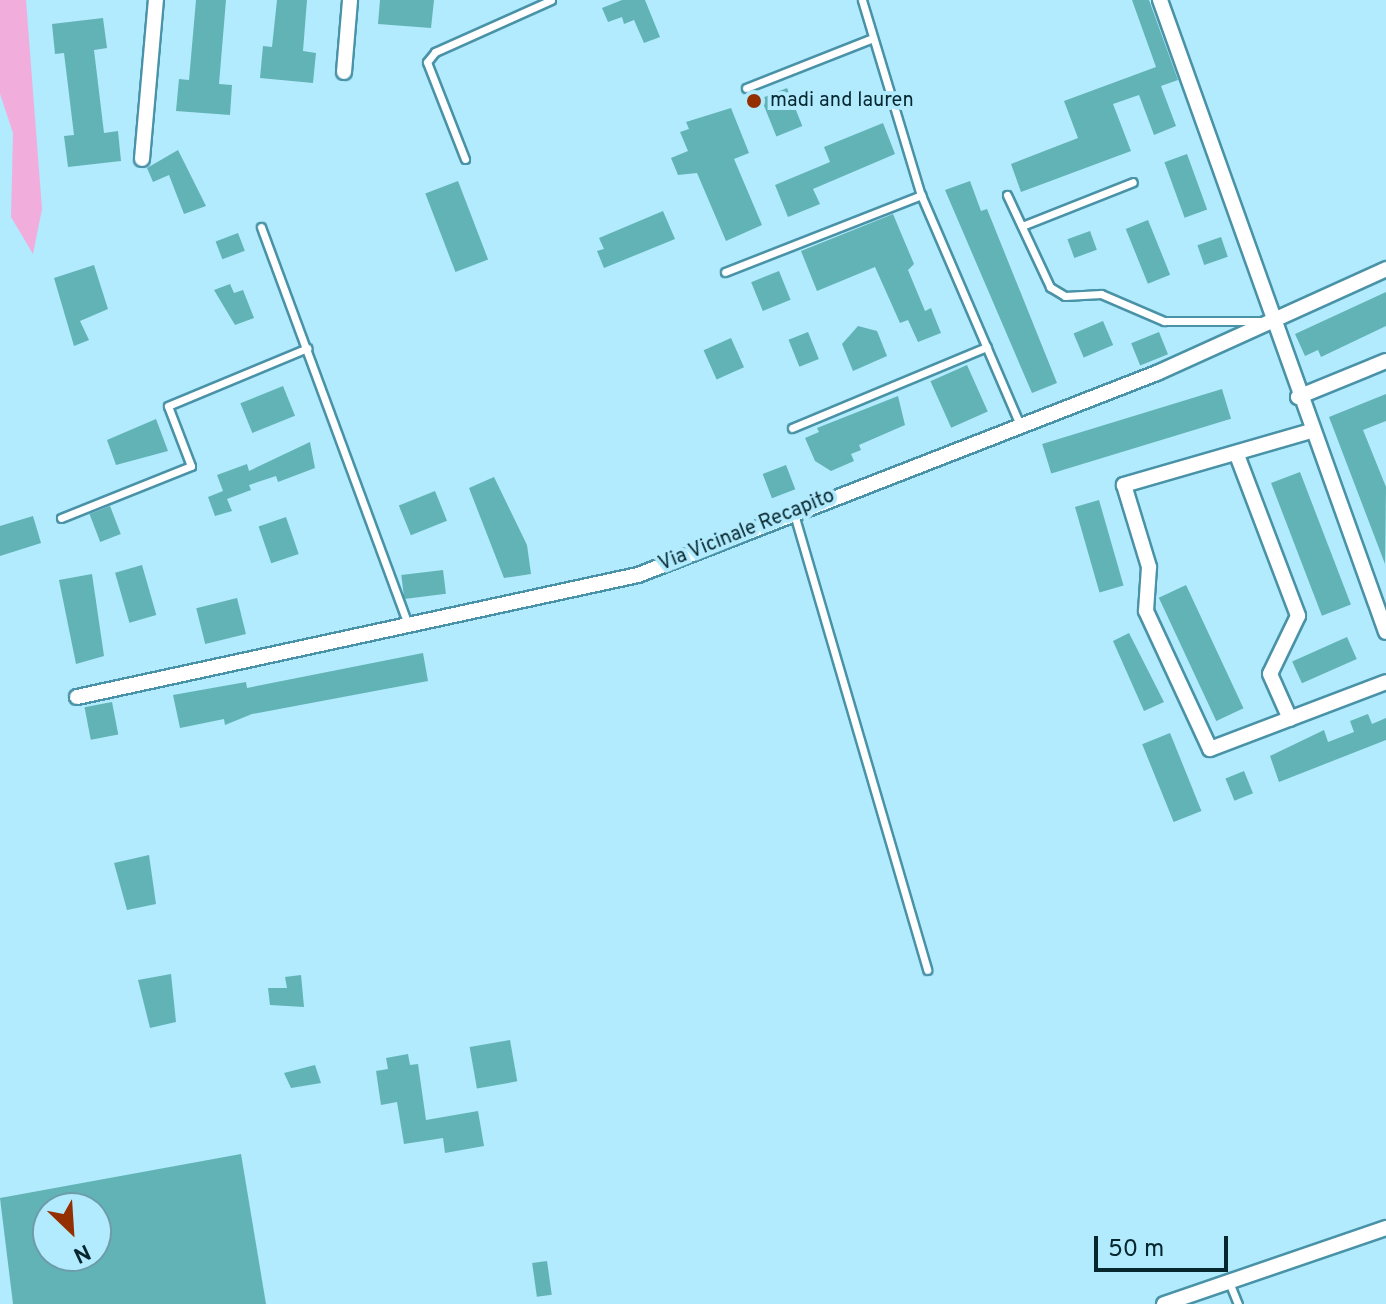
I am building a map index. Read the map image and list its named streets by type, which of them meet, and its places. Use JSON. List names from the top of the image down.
{
  "streets": {
    "street": ["Via Vicinale Recapito"]
  },
  "places": ["madi and lauren"],
  "scale_bar": "50 m",
  "north": "bottom right"
}
